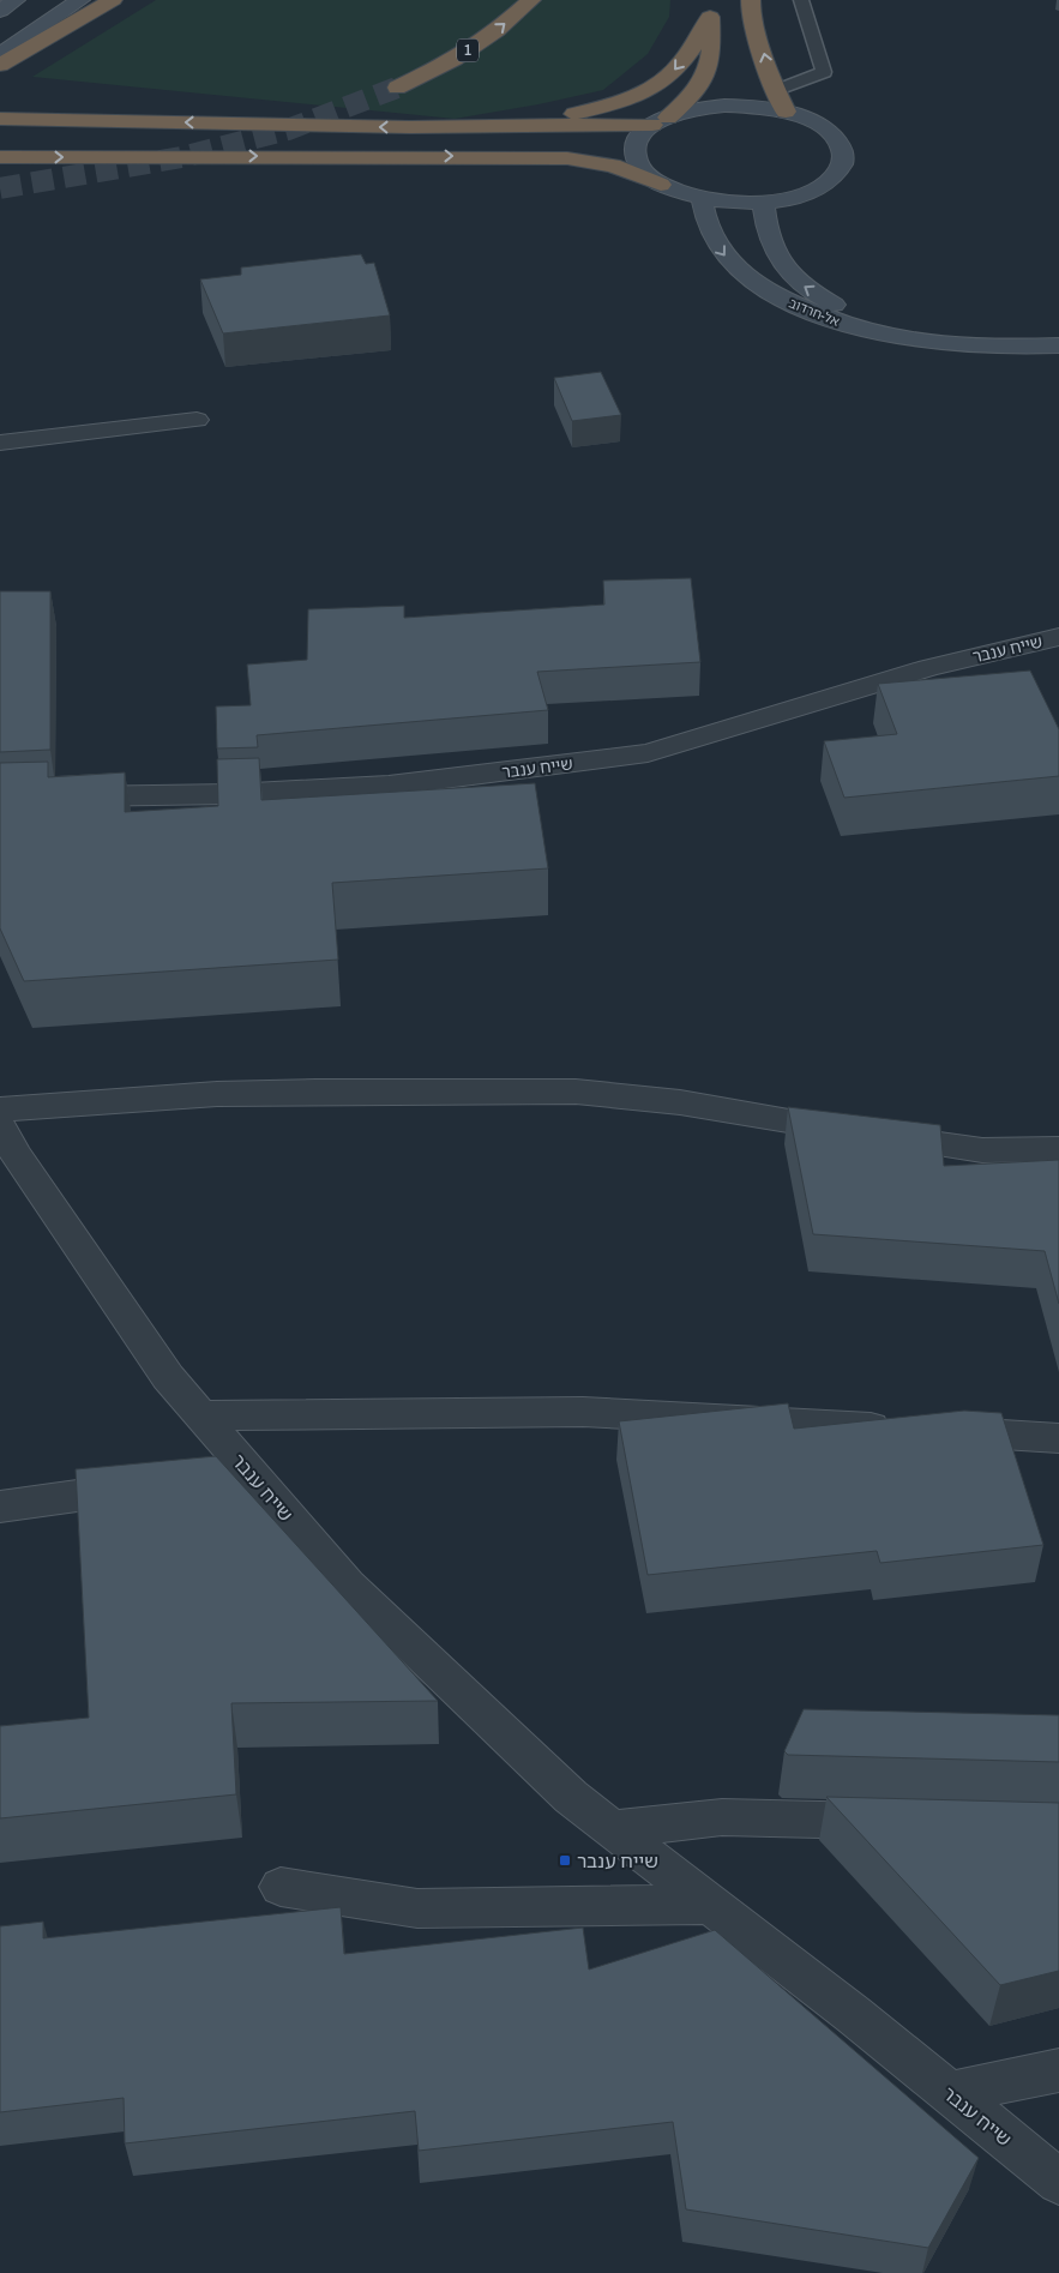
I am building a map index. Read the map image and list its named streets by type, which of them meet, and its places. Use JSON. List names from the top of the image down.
{
  "streets": {
    "highway": ["1"],
    "street": ["אל-חרדוב", "שייח ענבר"]
  },
  "places": {
    "transit": ["שייח ענבר"]
  }
}
